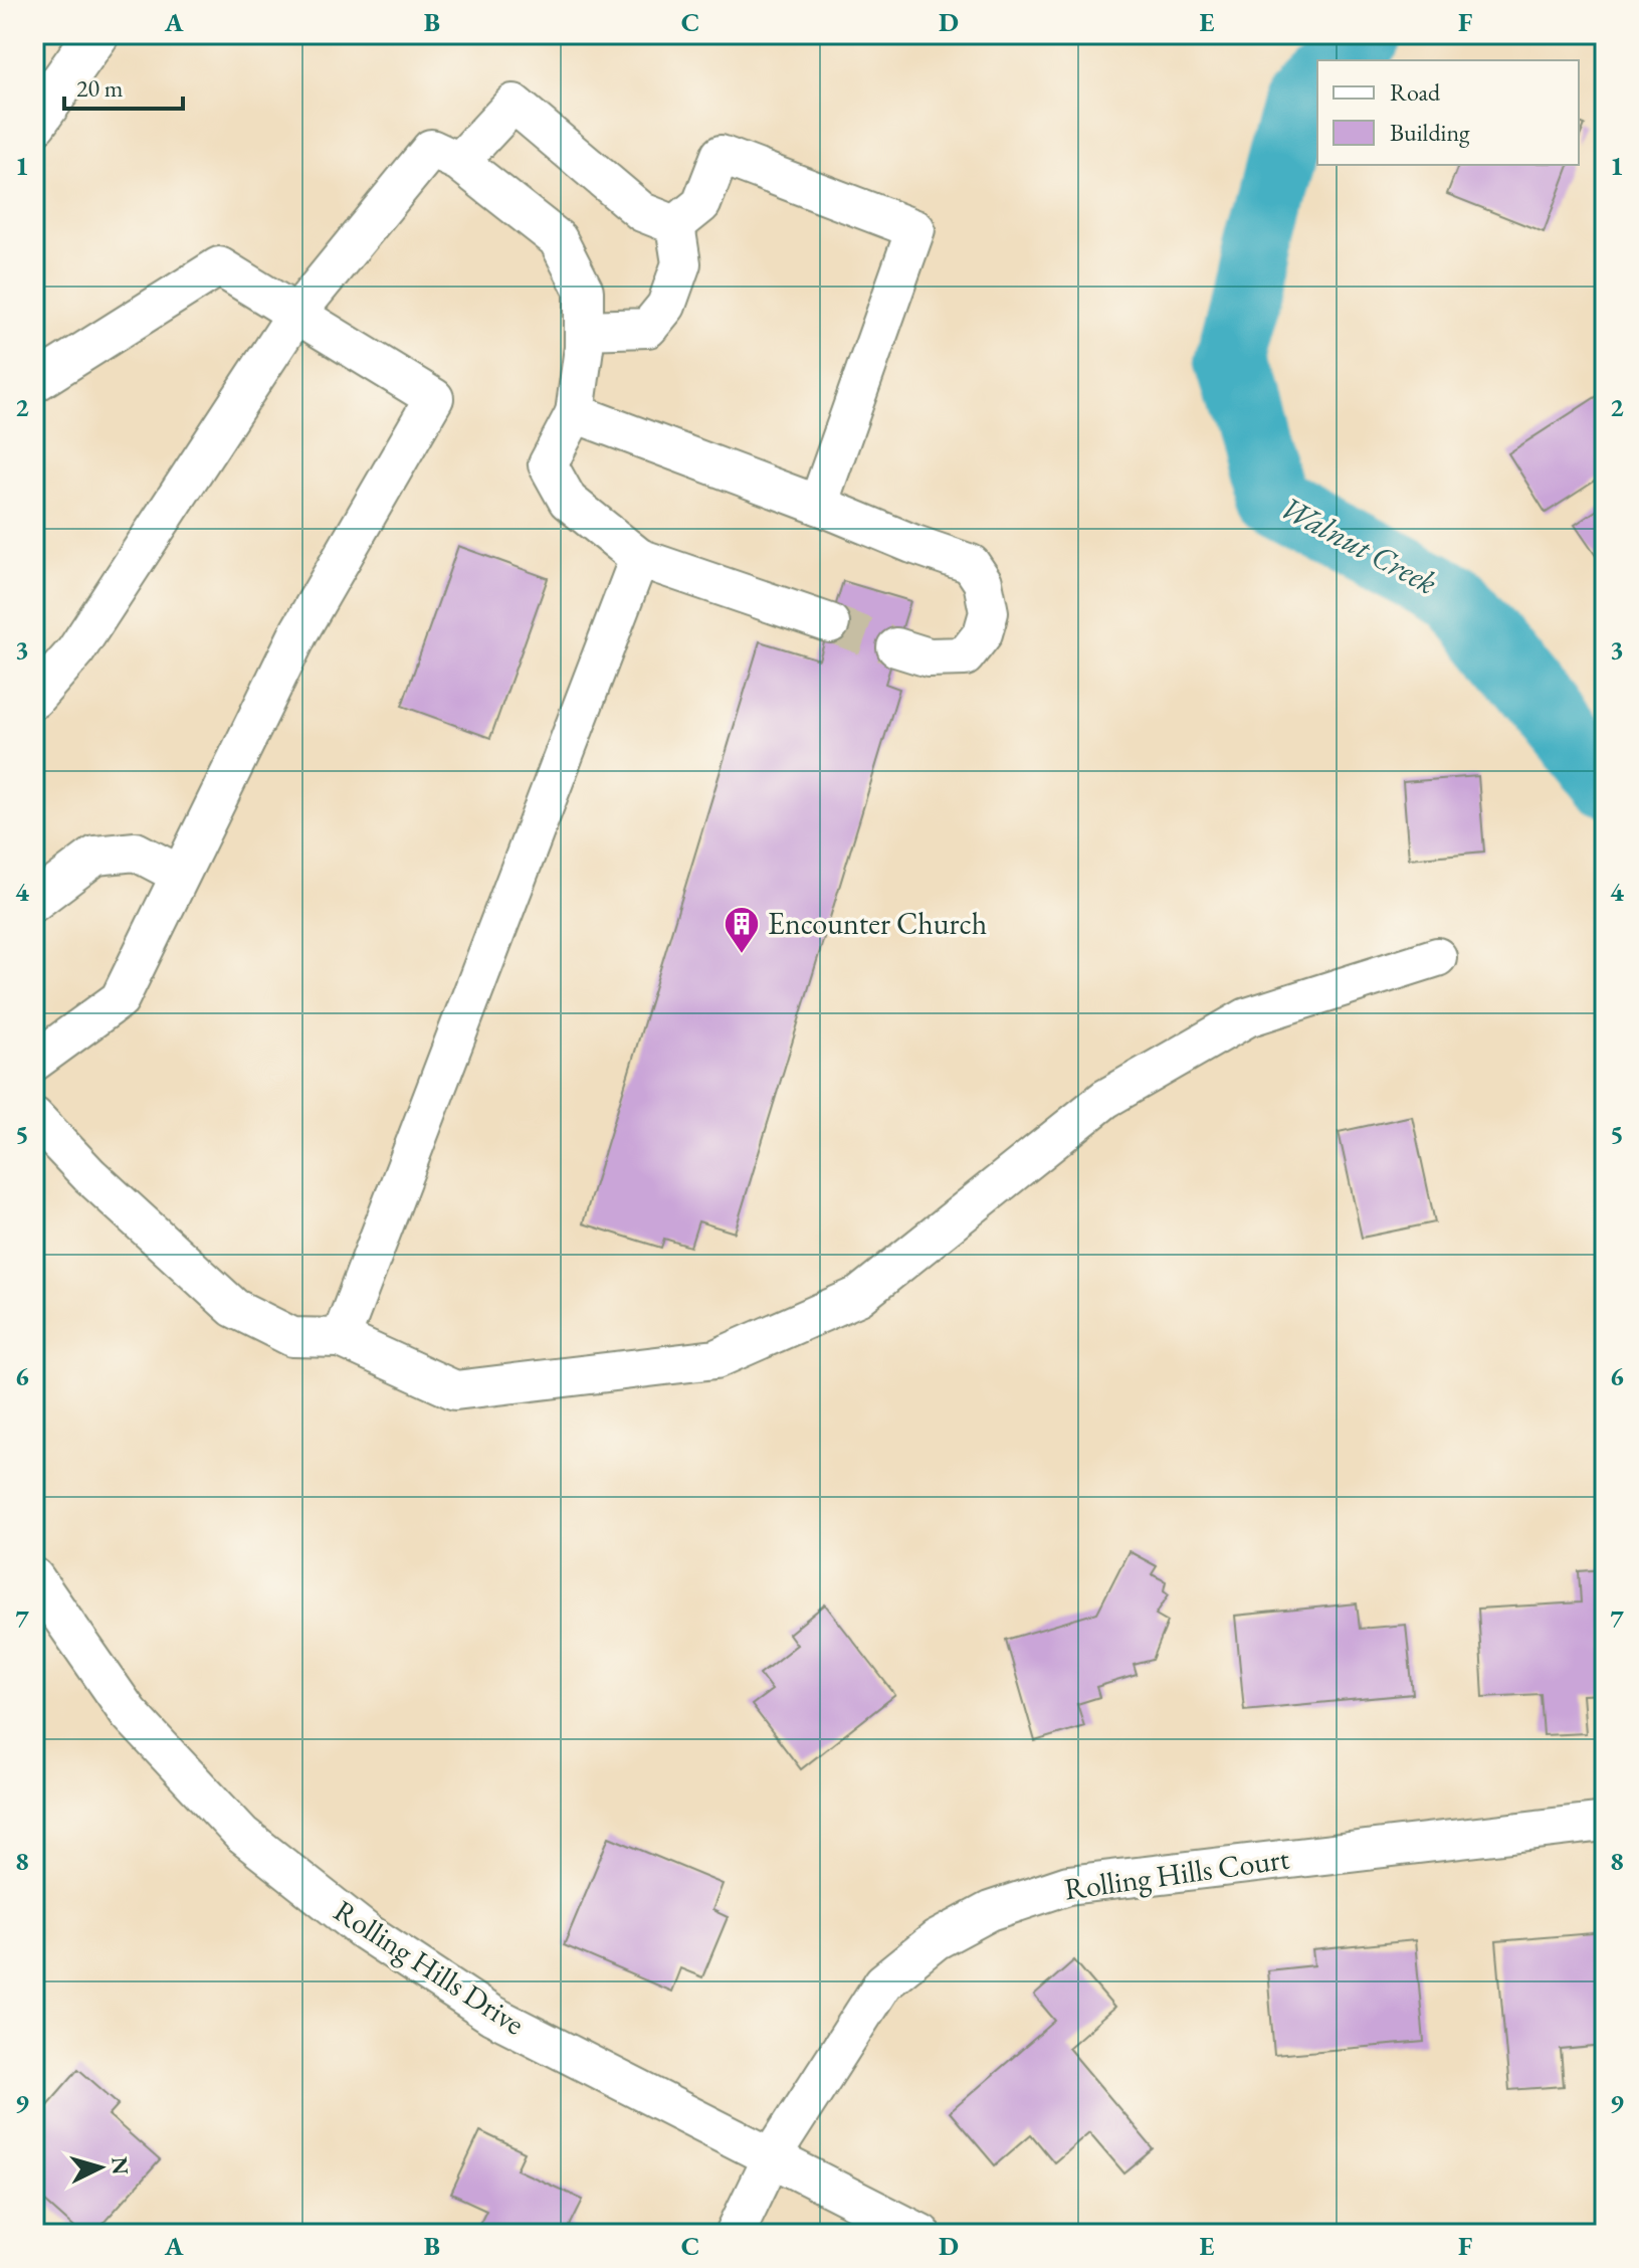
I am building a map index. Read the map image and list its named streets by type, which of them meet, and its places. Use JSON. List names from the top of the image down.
{
  "streets": {
    "street": ["Rolling Hills Court", "Rolling Hills Drive"]
  },
  "crossings": [
    ["Rolling Hills Court", "Rolling Hills Drive"]
  ],
  "water": ["Walnut Creek"],
  "places": {
    "building": ["Encounter Church"]
  },
  "legend": ["Road", "Building"],
  "scale_bar": "20 m",
  "north": "right",
  "grid": {
    "columns": [
      "A",
      "B",
      "C",
      "D",
      "E",
      "F"
    ],
    "rows": [
      "1",
      "2",
      "3",
      "4",
      "5",
      "6",
      "7",
      "8",
      "9"
    ]
  }
}
